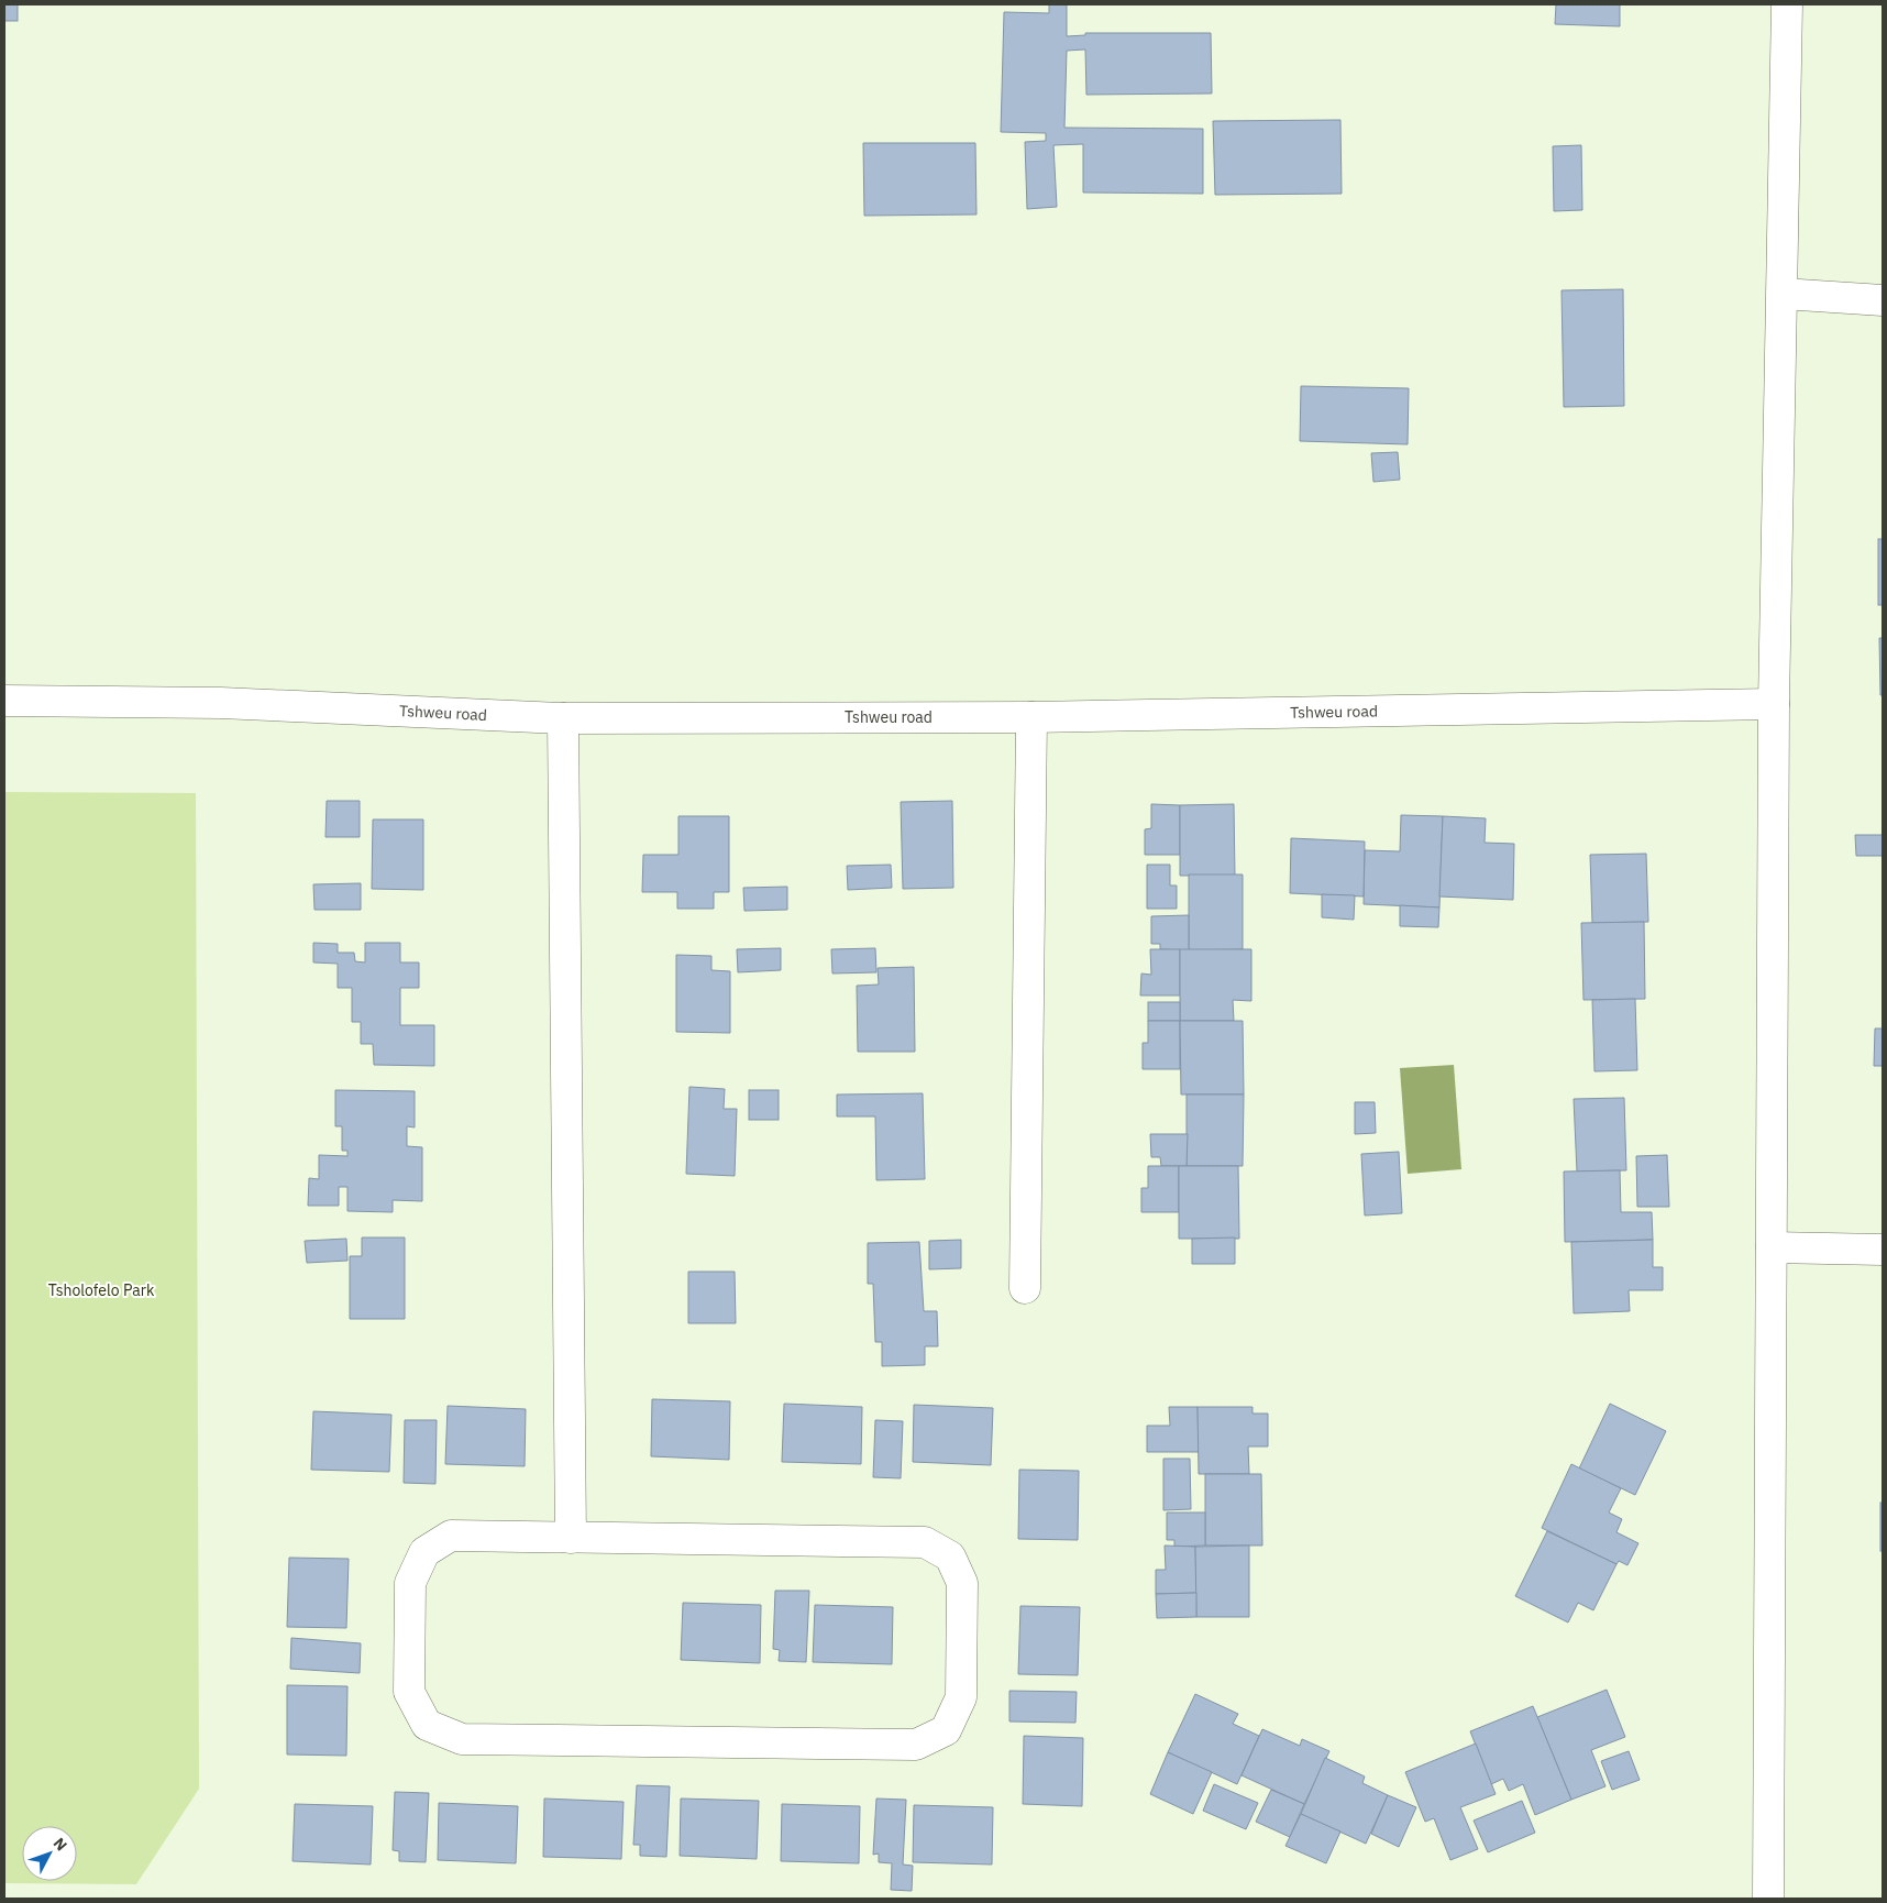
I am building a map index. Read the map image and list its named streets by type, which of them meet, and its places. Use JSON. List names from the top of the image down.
{
  "streets": {
    "street": ["Tshweu road"]
  },
  "parks": ["Tsholofelo Park"],
  "north": "top right"
}
